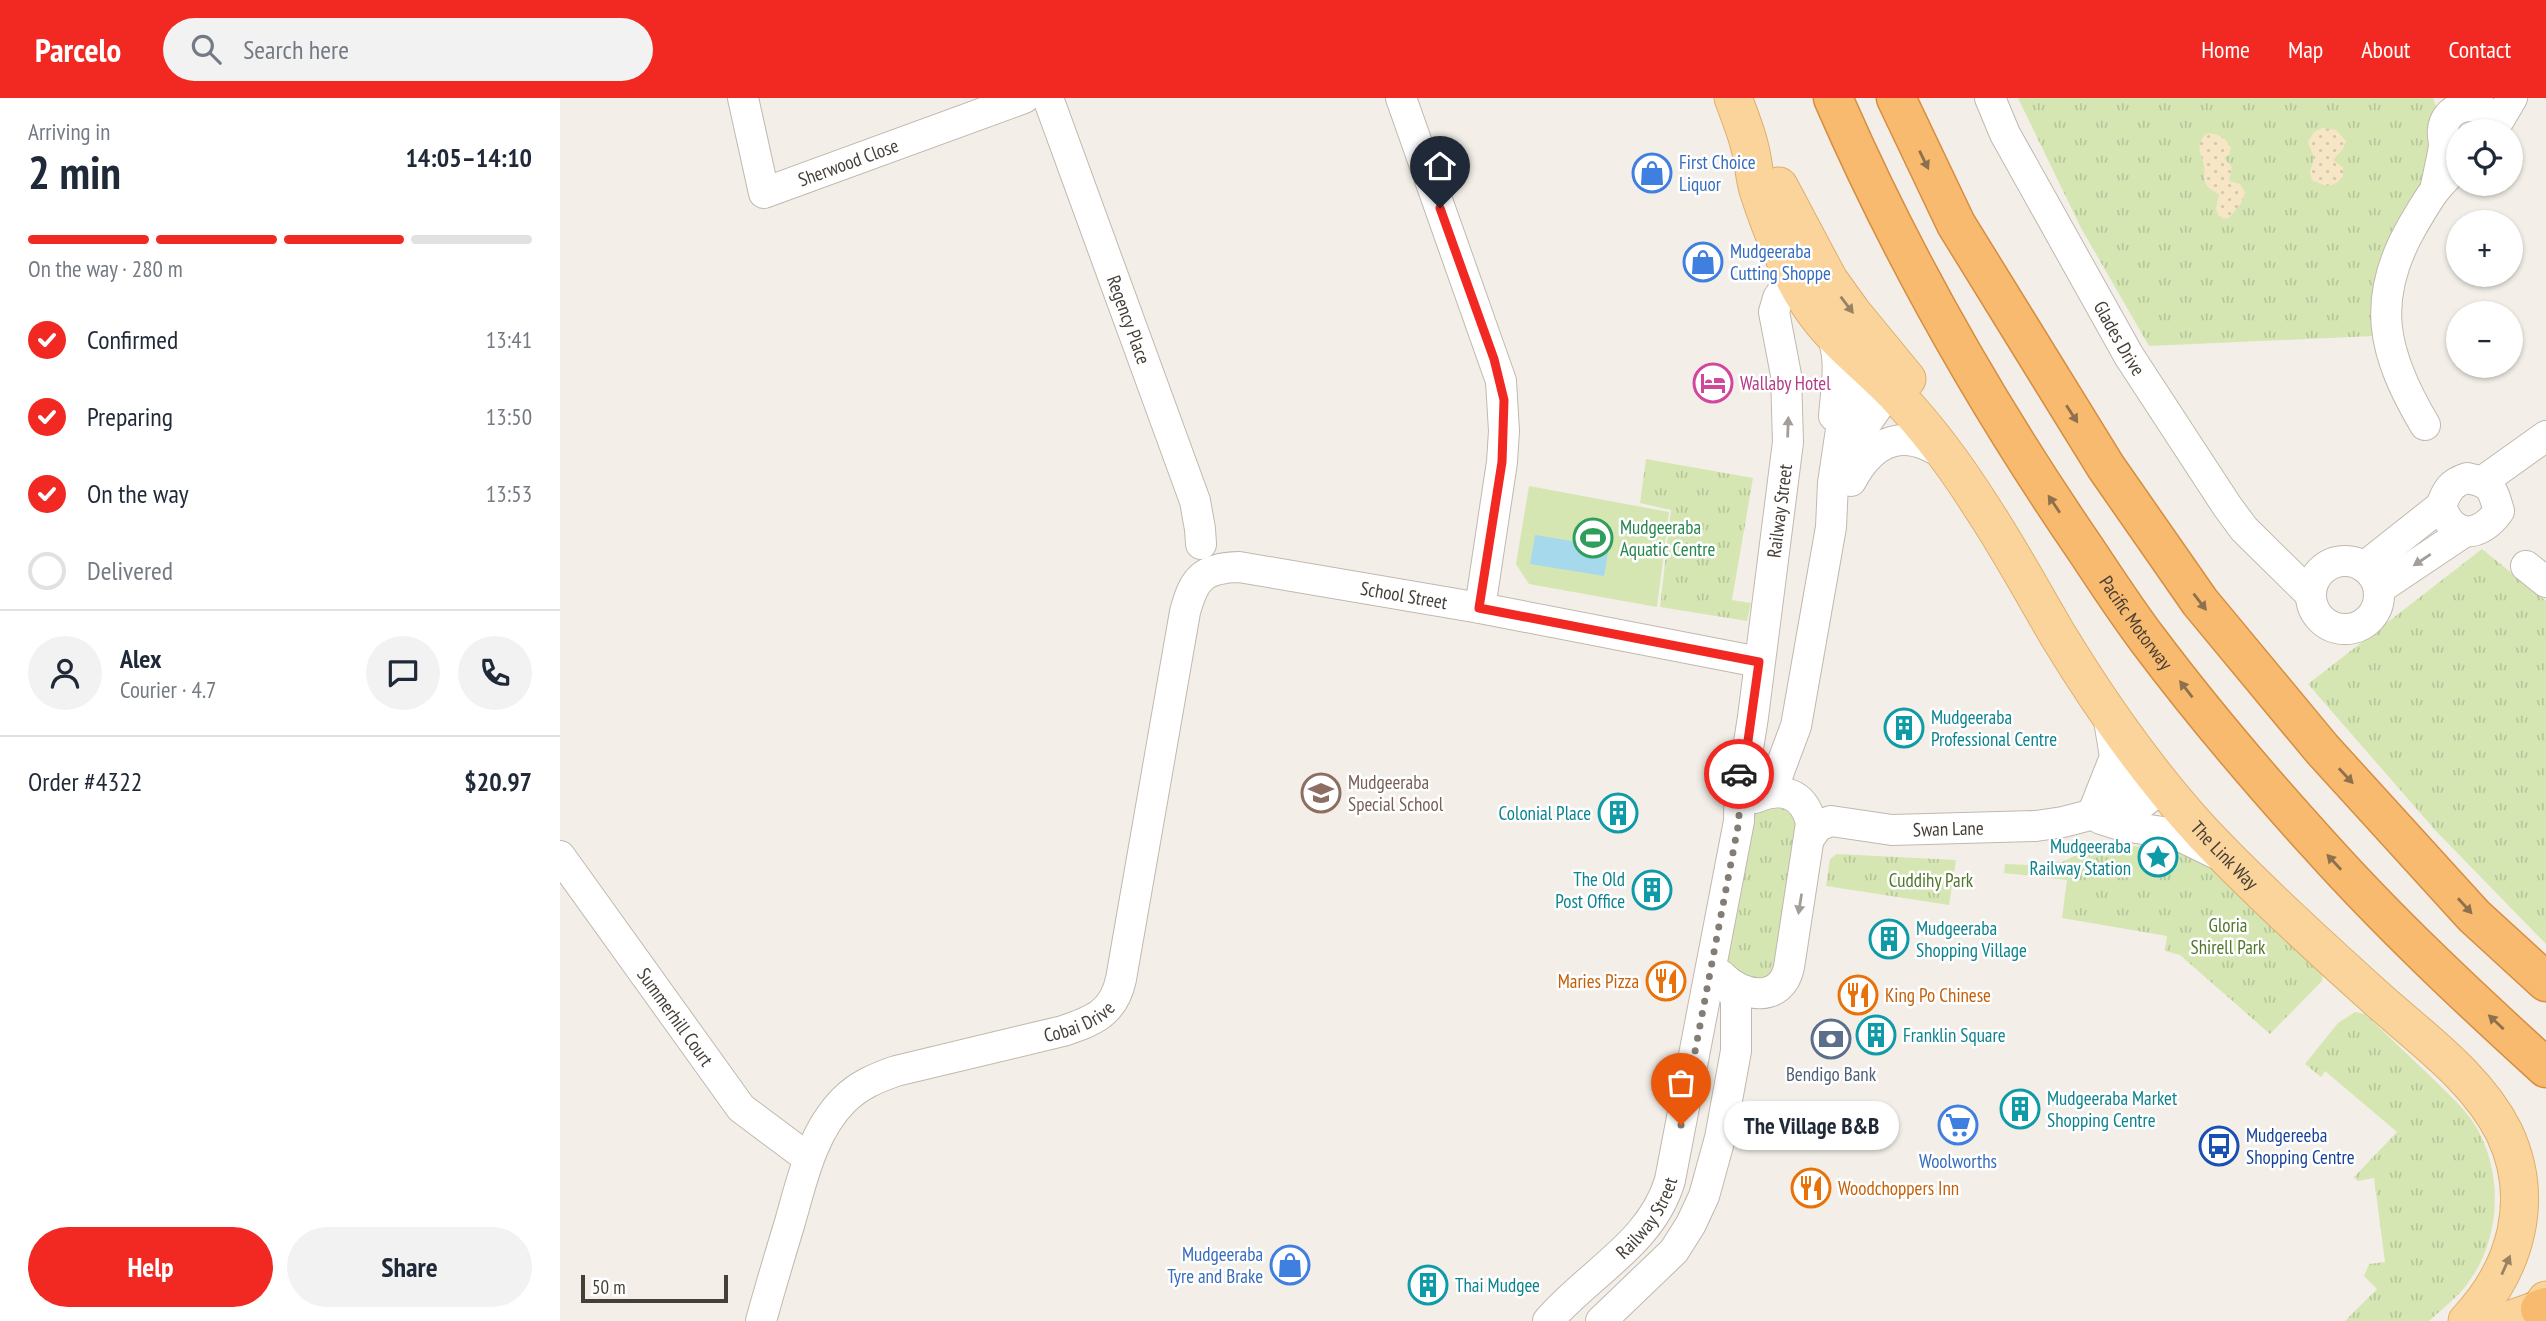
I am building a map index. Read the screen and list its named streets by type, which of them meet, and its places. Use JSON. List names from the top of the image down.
{
  "streets": {
    "highway": ["Pacific Motorway"],
    "main road": ["Railway Street", "The Link Way"],
    "street": [
      "Sherwood Close",
      "Regency Place",
      "Glades Drive",
      "School Street",
      "Swan Lane",
      "Summerhill Court",
      "Cobai Drive"
    ]
  },
  "crossings": [
    ["Regency Place", "School Street"],
    ["Regency Place", "Cobai Drive"],
    ["Railway Street", "School Street"],
    ["Railway Street", "Swan Lane"],
    ["Railway Street", "The Link Way"],
    ["School Street", "Cobai Drive"],
    ["Swan Lane", "The Link Way"],
    ["Summerhill Court", "Cobai Drive"]
  ],
  "parks": ["Cuddihy Park", "Gloria Shirell Park"],
  "places": {
    "shop": ["First Choice Liquor", "Mudgeeraba Cutting Shoppe", "Mudgeeraba Tyre and Brake"],
    "hotel": ["Wallaby Hotel"],
    "sports": ["Mudgeeraba Aquatic Centre"],
    "building": [
      "Mudgeeraba Professional Centre",
      "Colonial Place",
      "The Old Post Office",
      "Mudgeeraba Shopping Village",
      "Franklin Square",
      "Mudgeeraba Market Shopping Centre",
      "Thai Mudgee"
    ],
    "school or university": ["Mudgeeraba Special School"],
    "place": ["Mudgeeraba Railway Station"],
    "restaurant": ["Maries Pizza", "King Po Chinese", "Woodchoppers Inn"],
    "bank": ["Bendigo Bank"],
    "other": ["The Village B&B"],
    "supermarket": ["Woolworths"],
    "bus stop": ["Mudgereeba Shopping Centre"]
  },
  "scale_bar": "50 m",
  "page": {
    "header": "Parcelo",
    "search": "Search here",
    "nav": [
      "Home",
      "Map",
      "About",
      "Contact"
    ],
    "heading": ["2 min", "Arriving in", "14:05–14:10"],
    "panel": [
      "Alex",
      "Courier · 4.7",
      "Order #4322",
      "$20.97"
    ],
    "map_buttons": ["+", "−"],
    "bar": "On the way · 280 m",
    "list": [
      ["Confirmed", "13:41"],
      ["Preparing", "13:50"],
      ["On the way", "13:53"],
      "Delivered"
    ],
    "bubble": "The Village B&B",
    "buttons": ["Help", "Share"],
    "scale": "50 m"
  }
}
